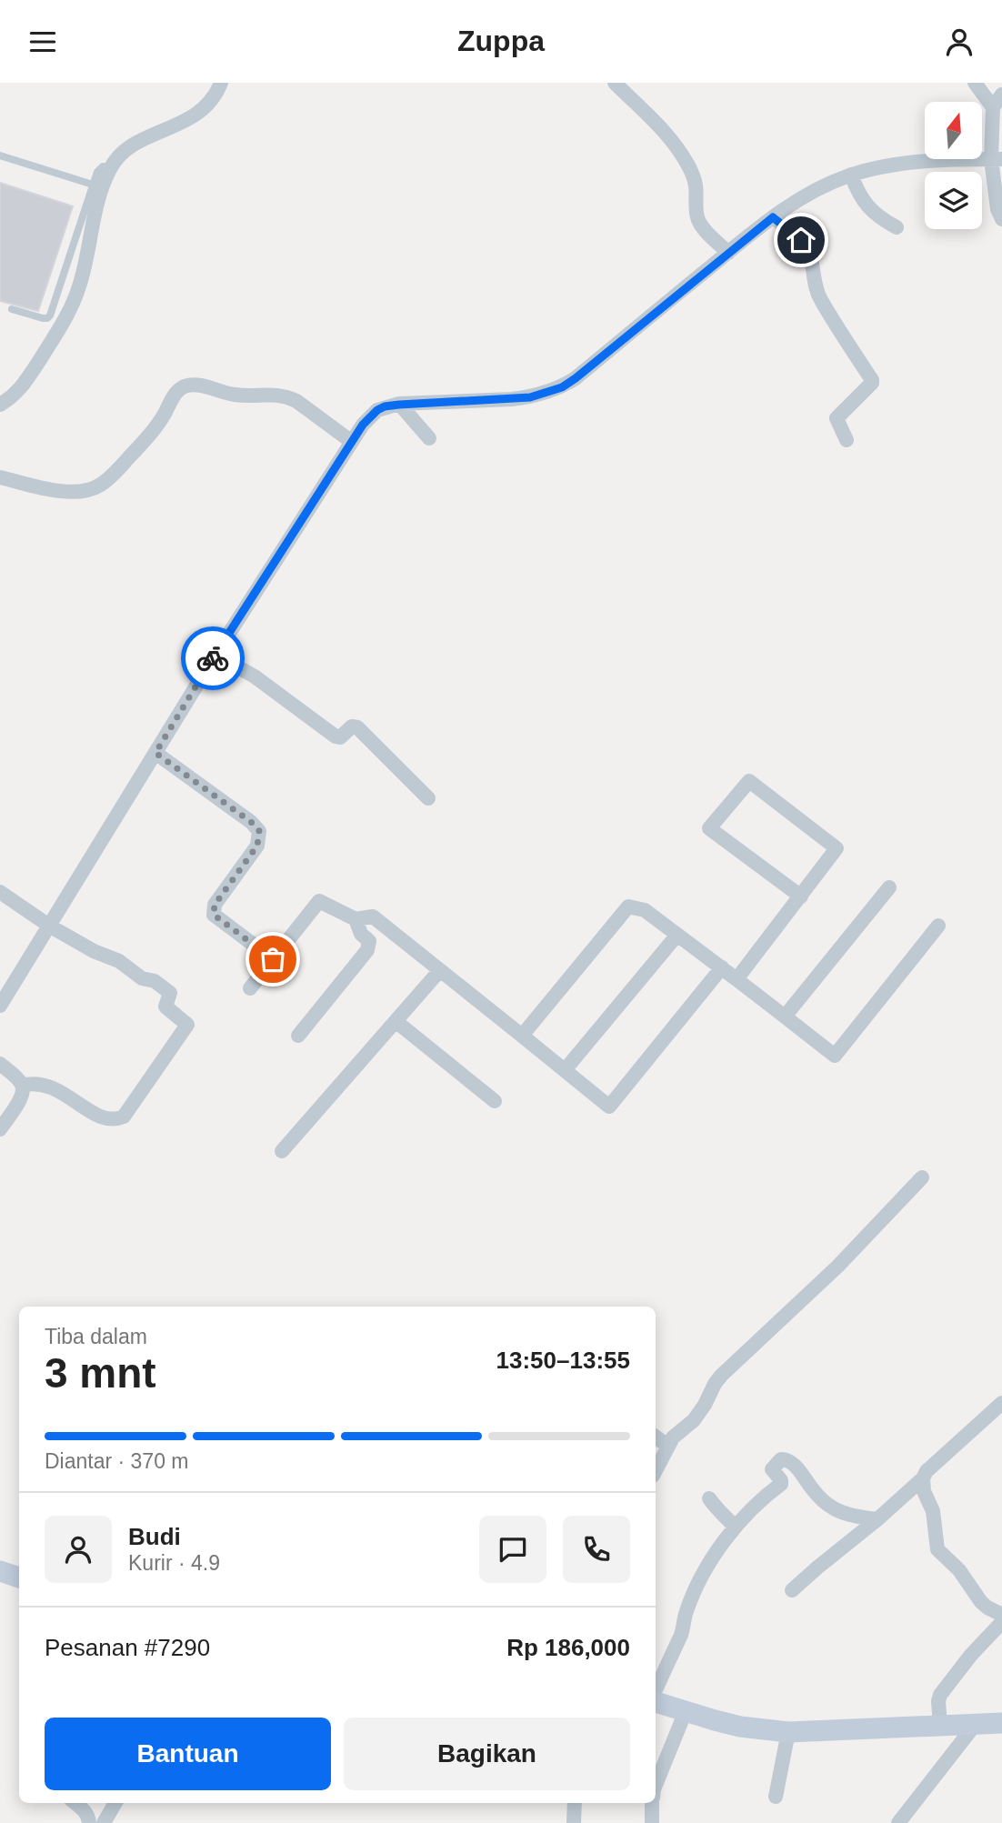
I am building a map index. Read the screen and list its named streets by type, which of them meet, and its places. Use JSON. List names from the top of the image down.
{
  "north": "top",
  "page": {
    "header": "Zuppa",
    "heading": ["3 mnt", "Tiba dalam", "13:50–13:55"],
    "panel": [
      "Budi",
      "Kurir · 4.9",
      "Pesanan #7290",
      "Rp 186,000"
    ],
    "bar": "Diantar · 370 m",
    "buttons": ["Bantuan", "Bagikan"]
  }
}
